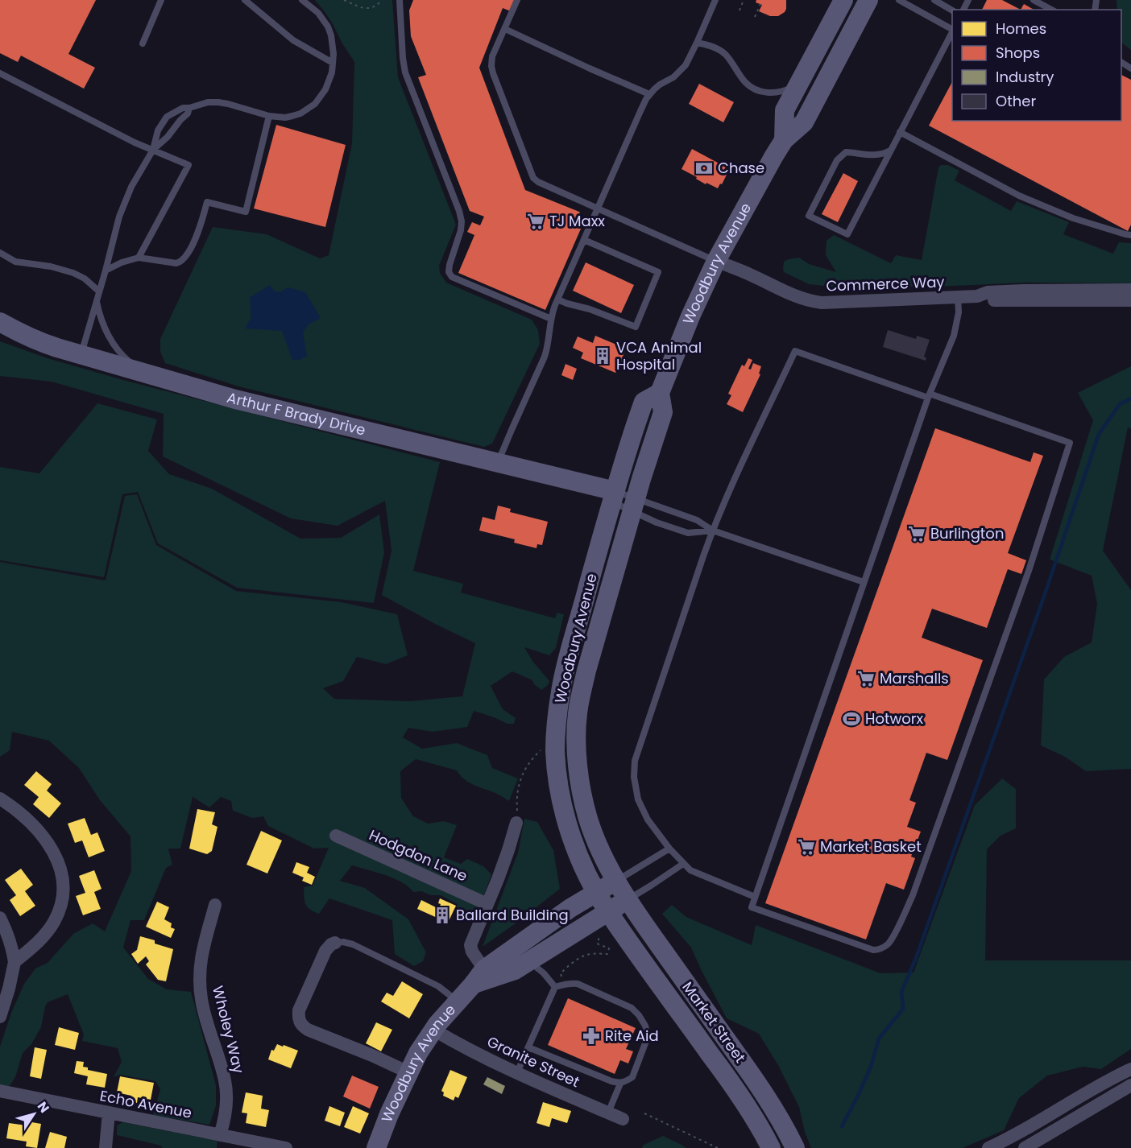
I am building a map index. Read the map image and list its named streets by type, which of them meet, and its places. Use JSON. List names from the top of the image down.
{
  "streets": {
    "main road": ["Woodbury Avenue", "Arthur F Brady Drive", "Market Street"],
    "street": [
      "Commerce Way",
      "Hodgdon Lane",
      "Wholey Way",
      "Granite Street",
      "Echo Avenue"
    ]
  },
  "crossings": [
    ["Woodbury Avenue", "Commerce Way"],
    ["Woodbury Avenue", "Arthur F Brady Drive"],
    ["Woodbury Avenue", "Market Street"],
    ["Woodbury Avenue", "Granite Street"],
    ["Wholey Way", "Echo Avenue"]
  ],
  "places": {
    "bank": ["Chase"],
    "supermarket": [
      "TJ Maxx",
      "Burlington",
      "Marshalls",
      "Market Basket"
    ],
    "building": ["VCA Animal Hospital", "Ballard Building"],
    "sports": ["Hotworx"],
    "pharmacy": ["Rite Aid"]
  },
  "legend": [
    "Homes",
    "Shops",
    "Industry",
    "Other"
  ],
  "north": "top right"
}
